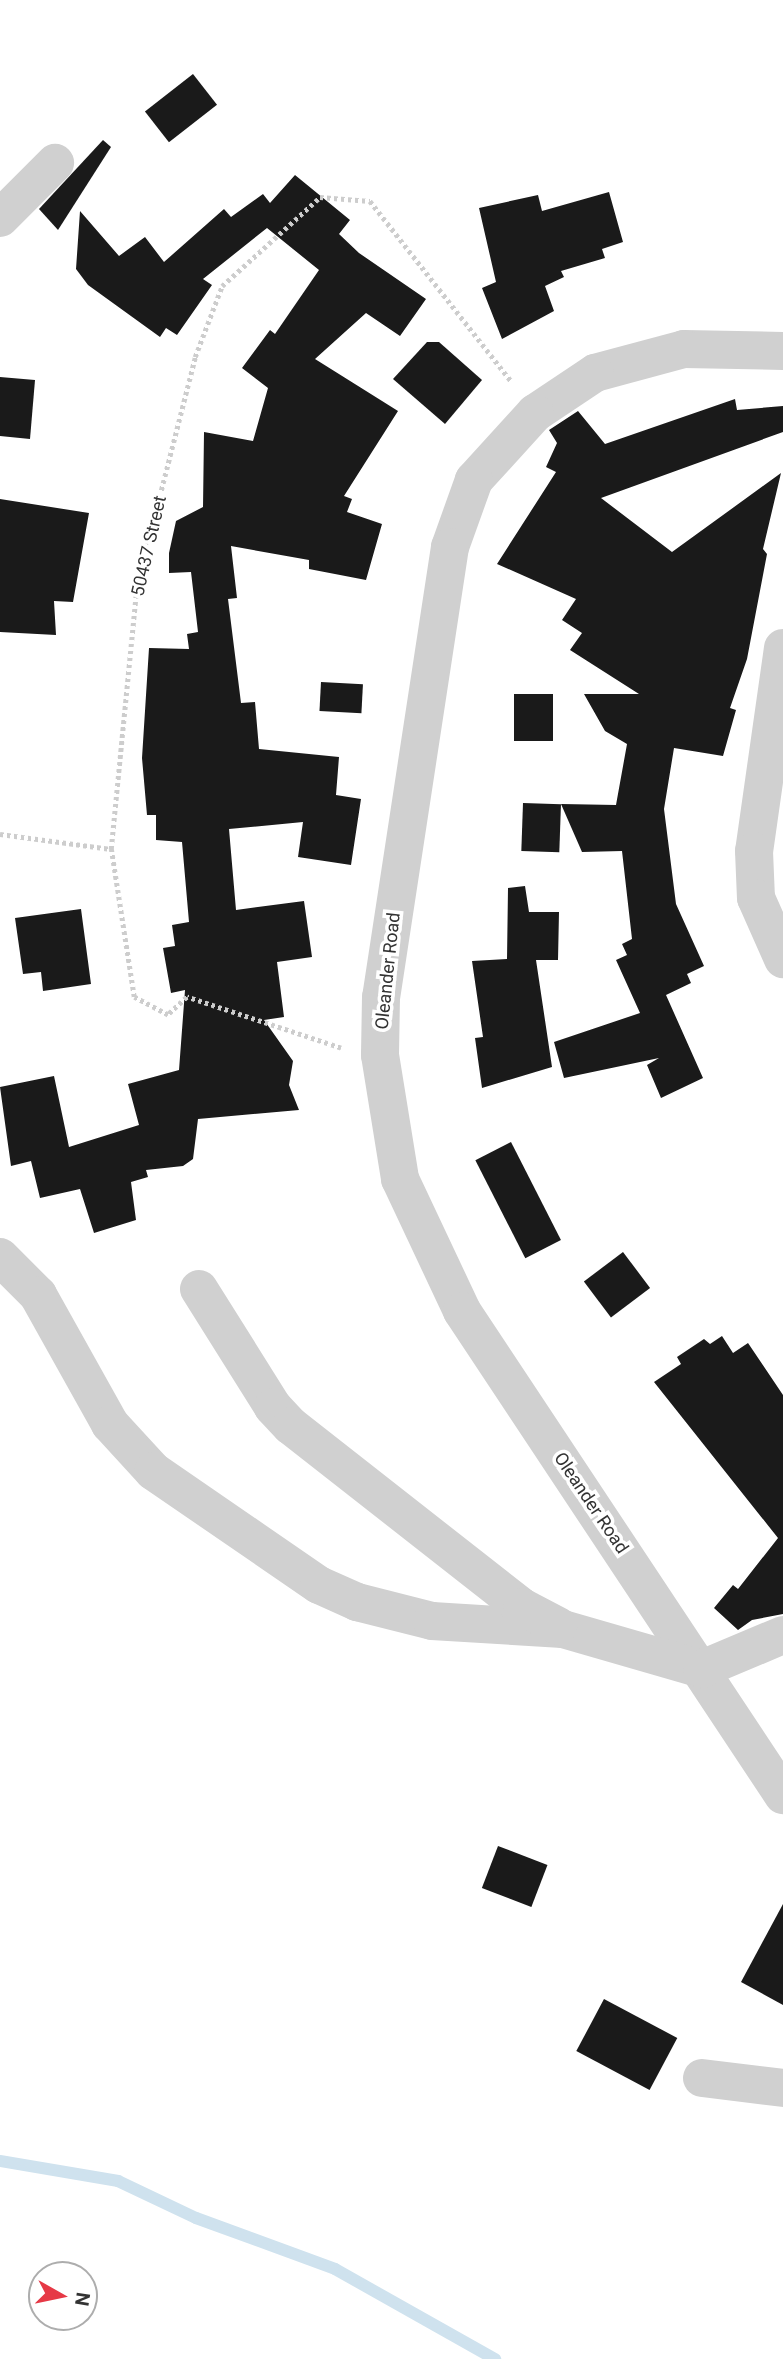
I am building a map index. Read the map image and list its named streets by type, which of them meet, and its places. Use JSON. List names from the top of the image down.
{
  "streets": {
    "street": ["Oleander Road"],
    "path": ["50437 Street"]
  },
  "crossings": [
    ["50437 Street", "Oleander Road"]
  ],
  "north": "right"
}
